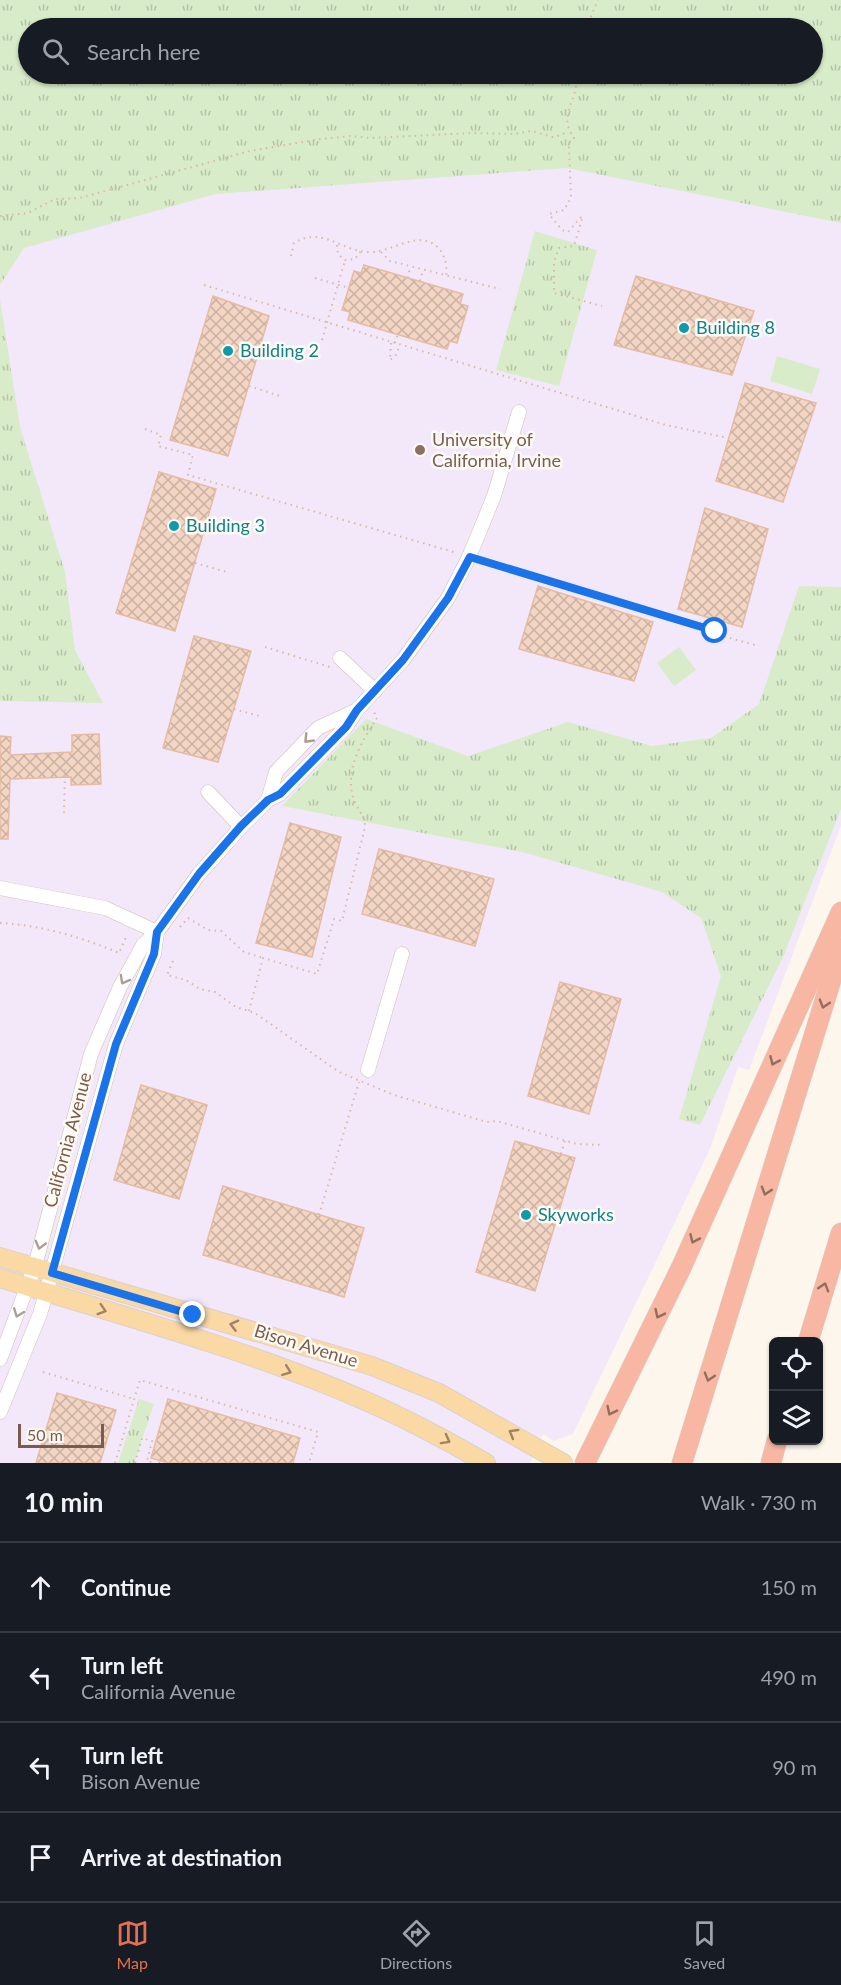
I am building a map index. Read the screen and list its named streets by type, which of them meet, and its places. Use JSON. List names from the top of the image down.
{
  "streets": {
    "main road": ["Bison Avenue"],
    "street": ["California Avenue"]
  },
  "crossings": [
    ["California Avenue", "Bison Avenue"]
  ],
  "places": [
    "Building 8",
    "Building 2",
    "University of California, Irvine",
    "Building 3",
    "Skyworks"
  ],
  "scale_bar": "50 m",
  "page": {
    "search": "Search here",
    "scale": "50 m",
    "heading": ["10 min", "Walk · 730 m"],
    "list": [
      ["Continue", "150 m"],
      ["Turn left", "California Avenue", "490 m"],
      ["Turn left", "Bison Avenue", "90 m"],
      "Arrive at destination"
    ],
    "nav": ["Map", "Directions", "Saved"]
  }
}
